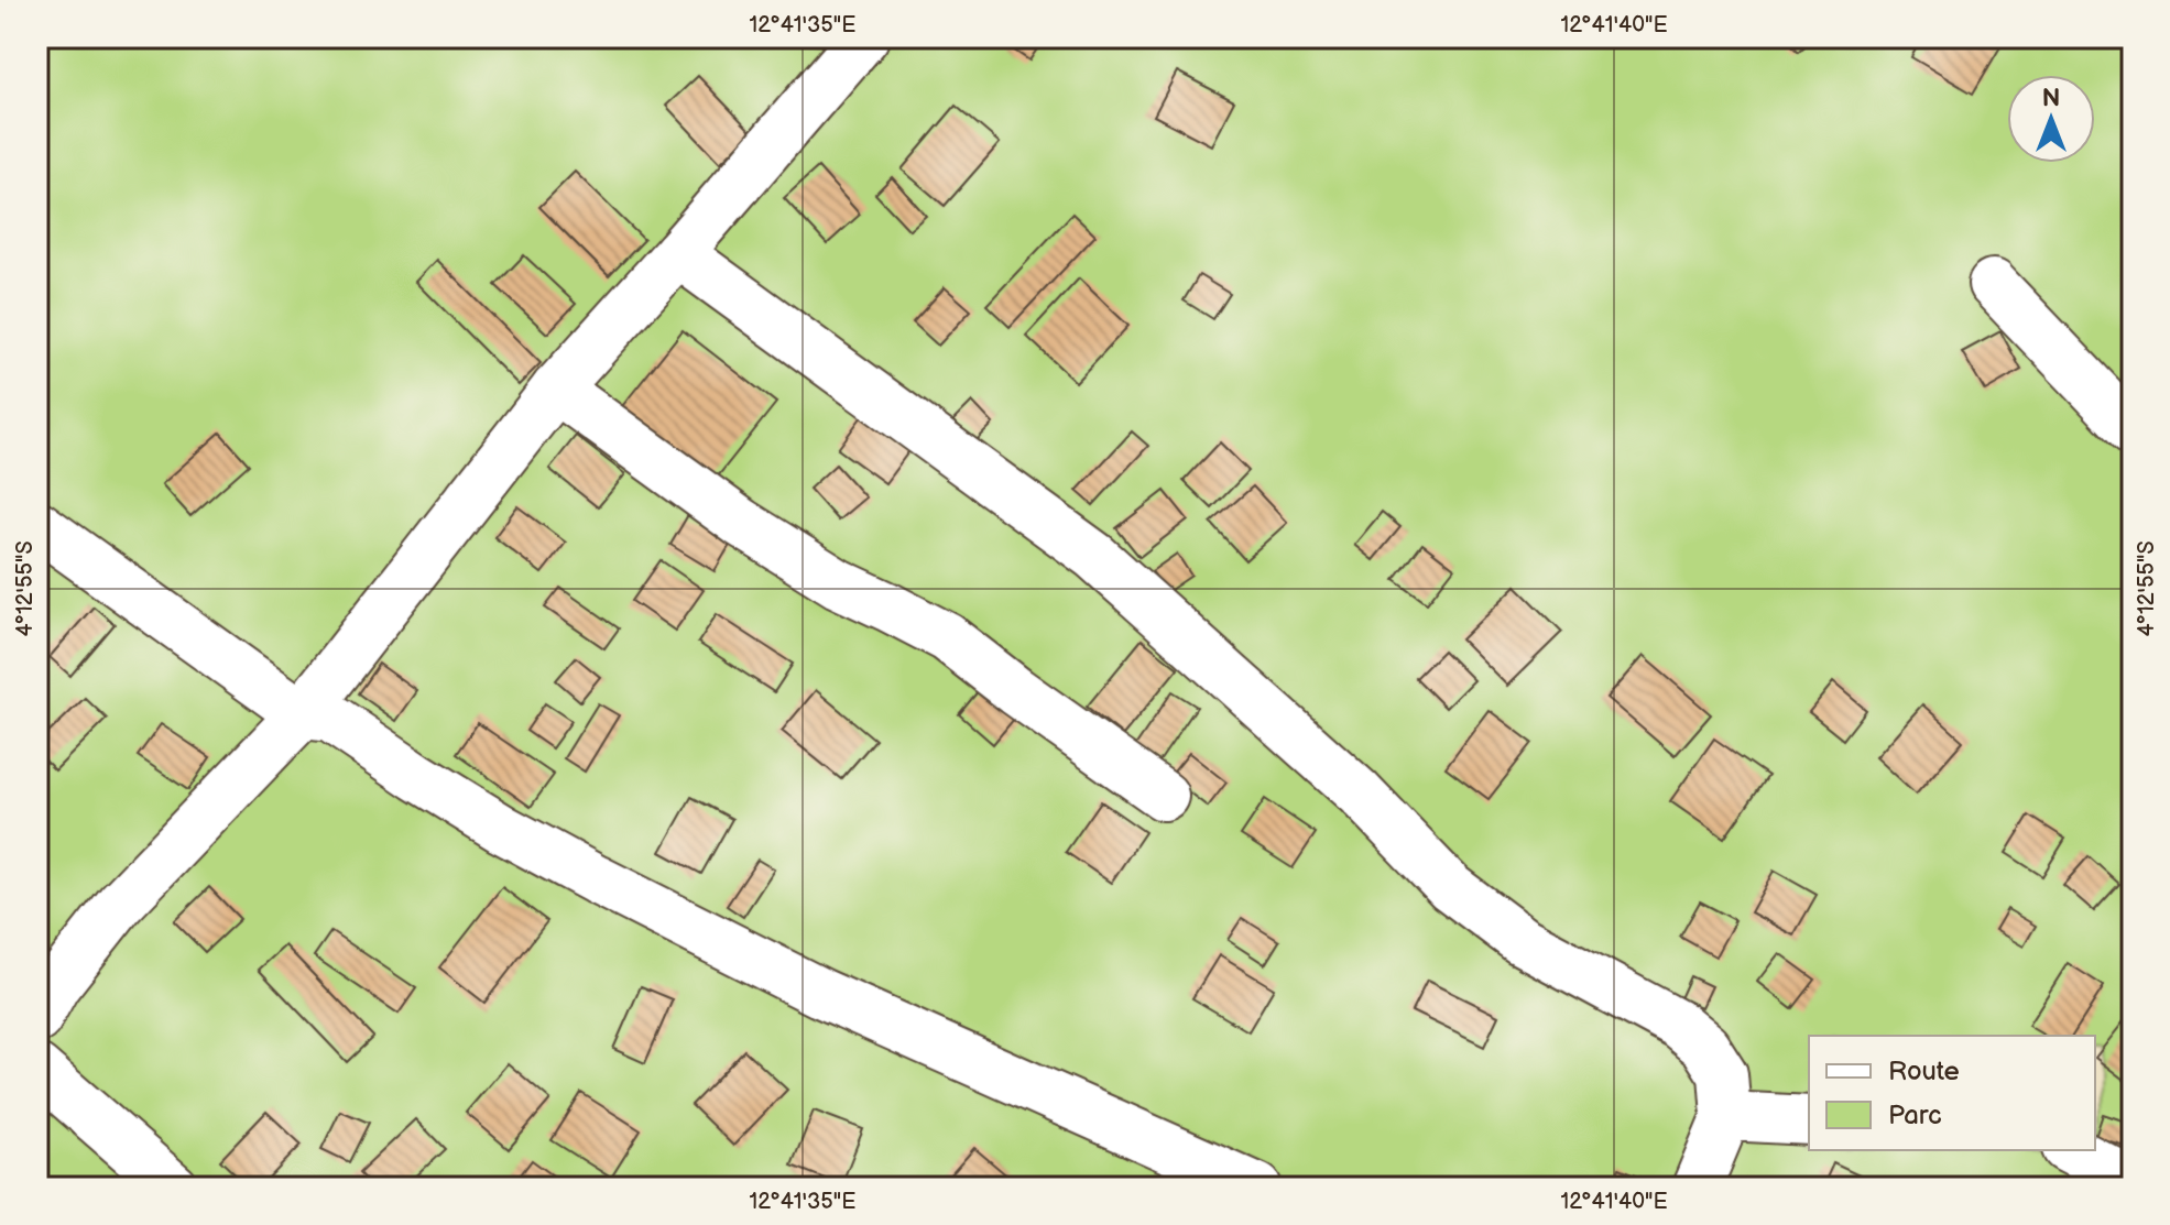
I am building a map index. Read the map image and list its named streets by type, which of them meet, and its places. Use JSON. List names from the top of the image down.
{
  "legend": ["Route", "Parc"],
  "north": "top",
  "coordinates": ["12°41'35\"E", "12°41'40\"E", "4°12'55\"S"]
}
